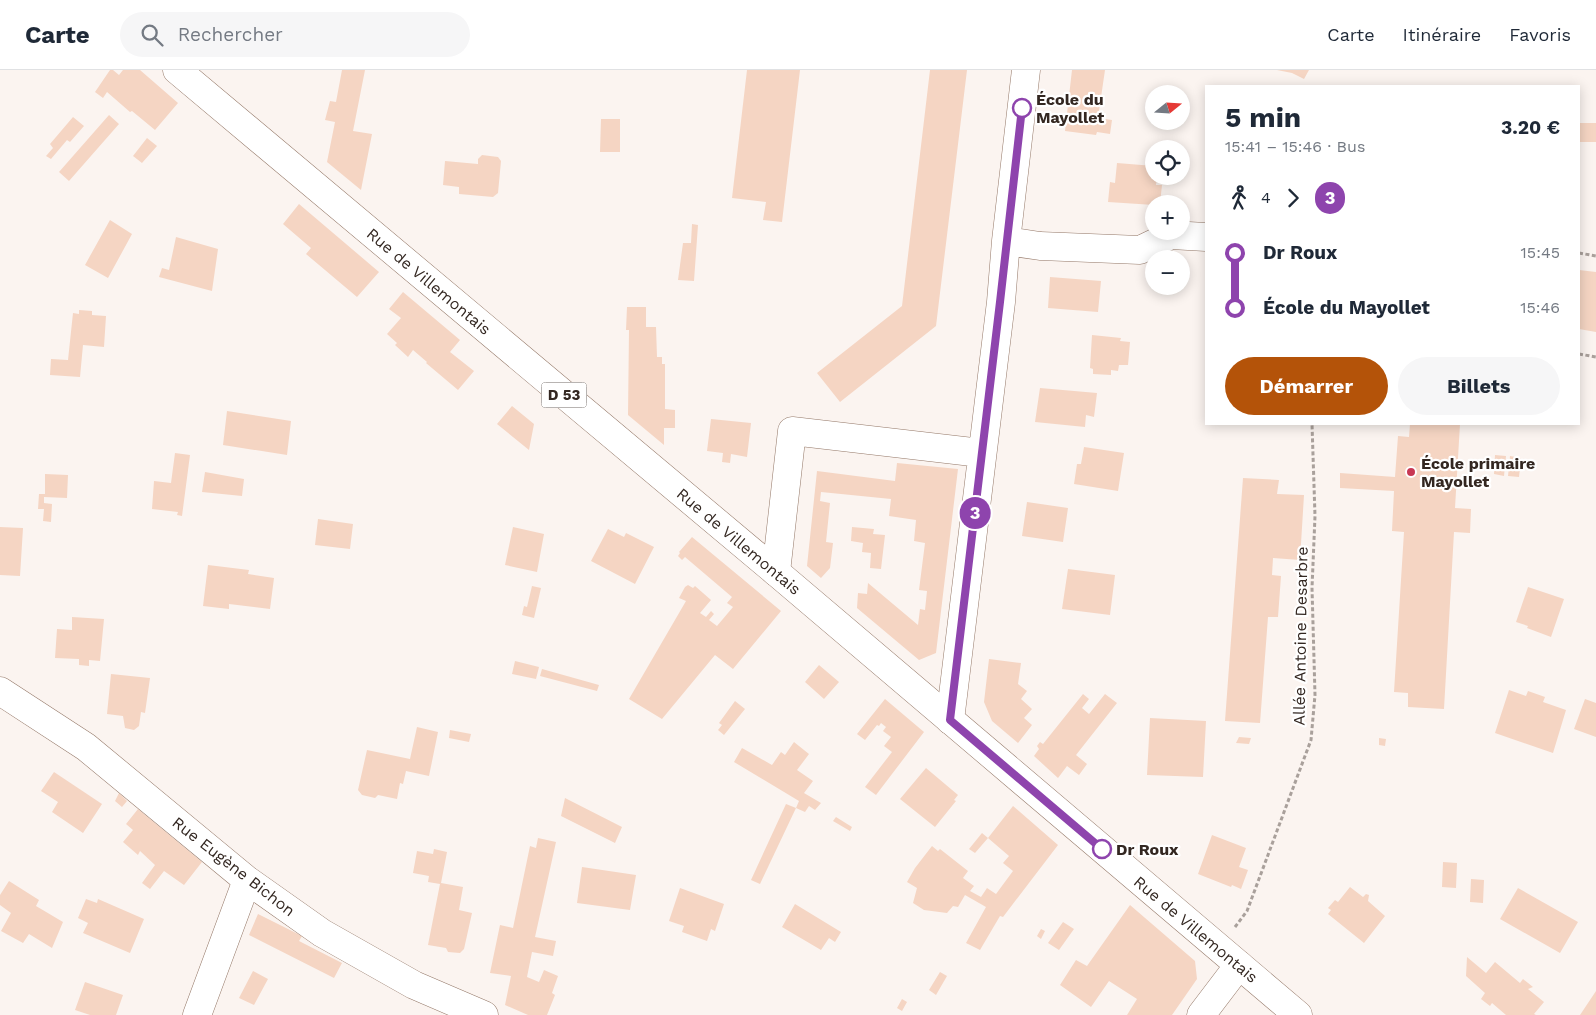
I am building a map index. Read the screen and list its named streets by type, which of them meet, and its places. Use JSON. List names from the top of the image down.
{
  "streets": {
    "street": ["Rue de Villemontais", "D 53", "Rue Eugène Bichon"],
    "path": ["Allée Antoine Desarbre"]
  },
  "crossings": [
    ["Rue de Villemontais", "Allée Antoine Desarbre"]
  ],
  "places": ["École du Mayollet", "École primaire Mayollet", "Dr Roux"],
  "lines": ["bus line 3"],
  "north": "right",
  "page": {
    "header": "Carte",
    "search": "Rechercher",
    "nav": ["Carte", "Itinéraire", "Favoris"],
    "on_map": "3",
    "map_buttons": ["+", "−"],
    "heading": ["5 min", "15:41 – 15:46 · Bus", "3.20 €"],
    "legs": ["4", "3"],
    "list": [
      {
        "name": "Dr Roux",
        "value": "15:45"
      },
      {
        "name": "École du Mayollet",
        "value": "15:46"
      }
    ],
    "buttons": ["Démarrer", "Billets"]
  }
}
